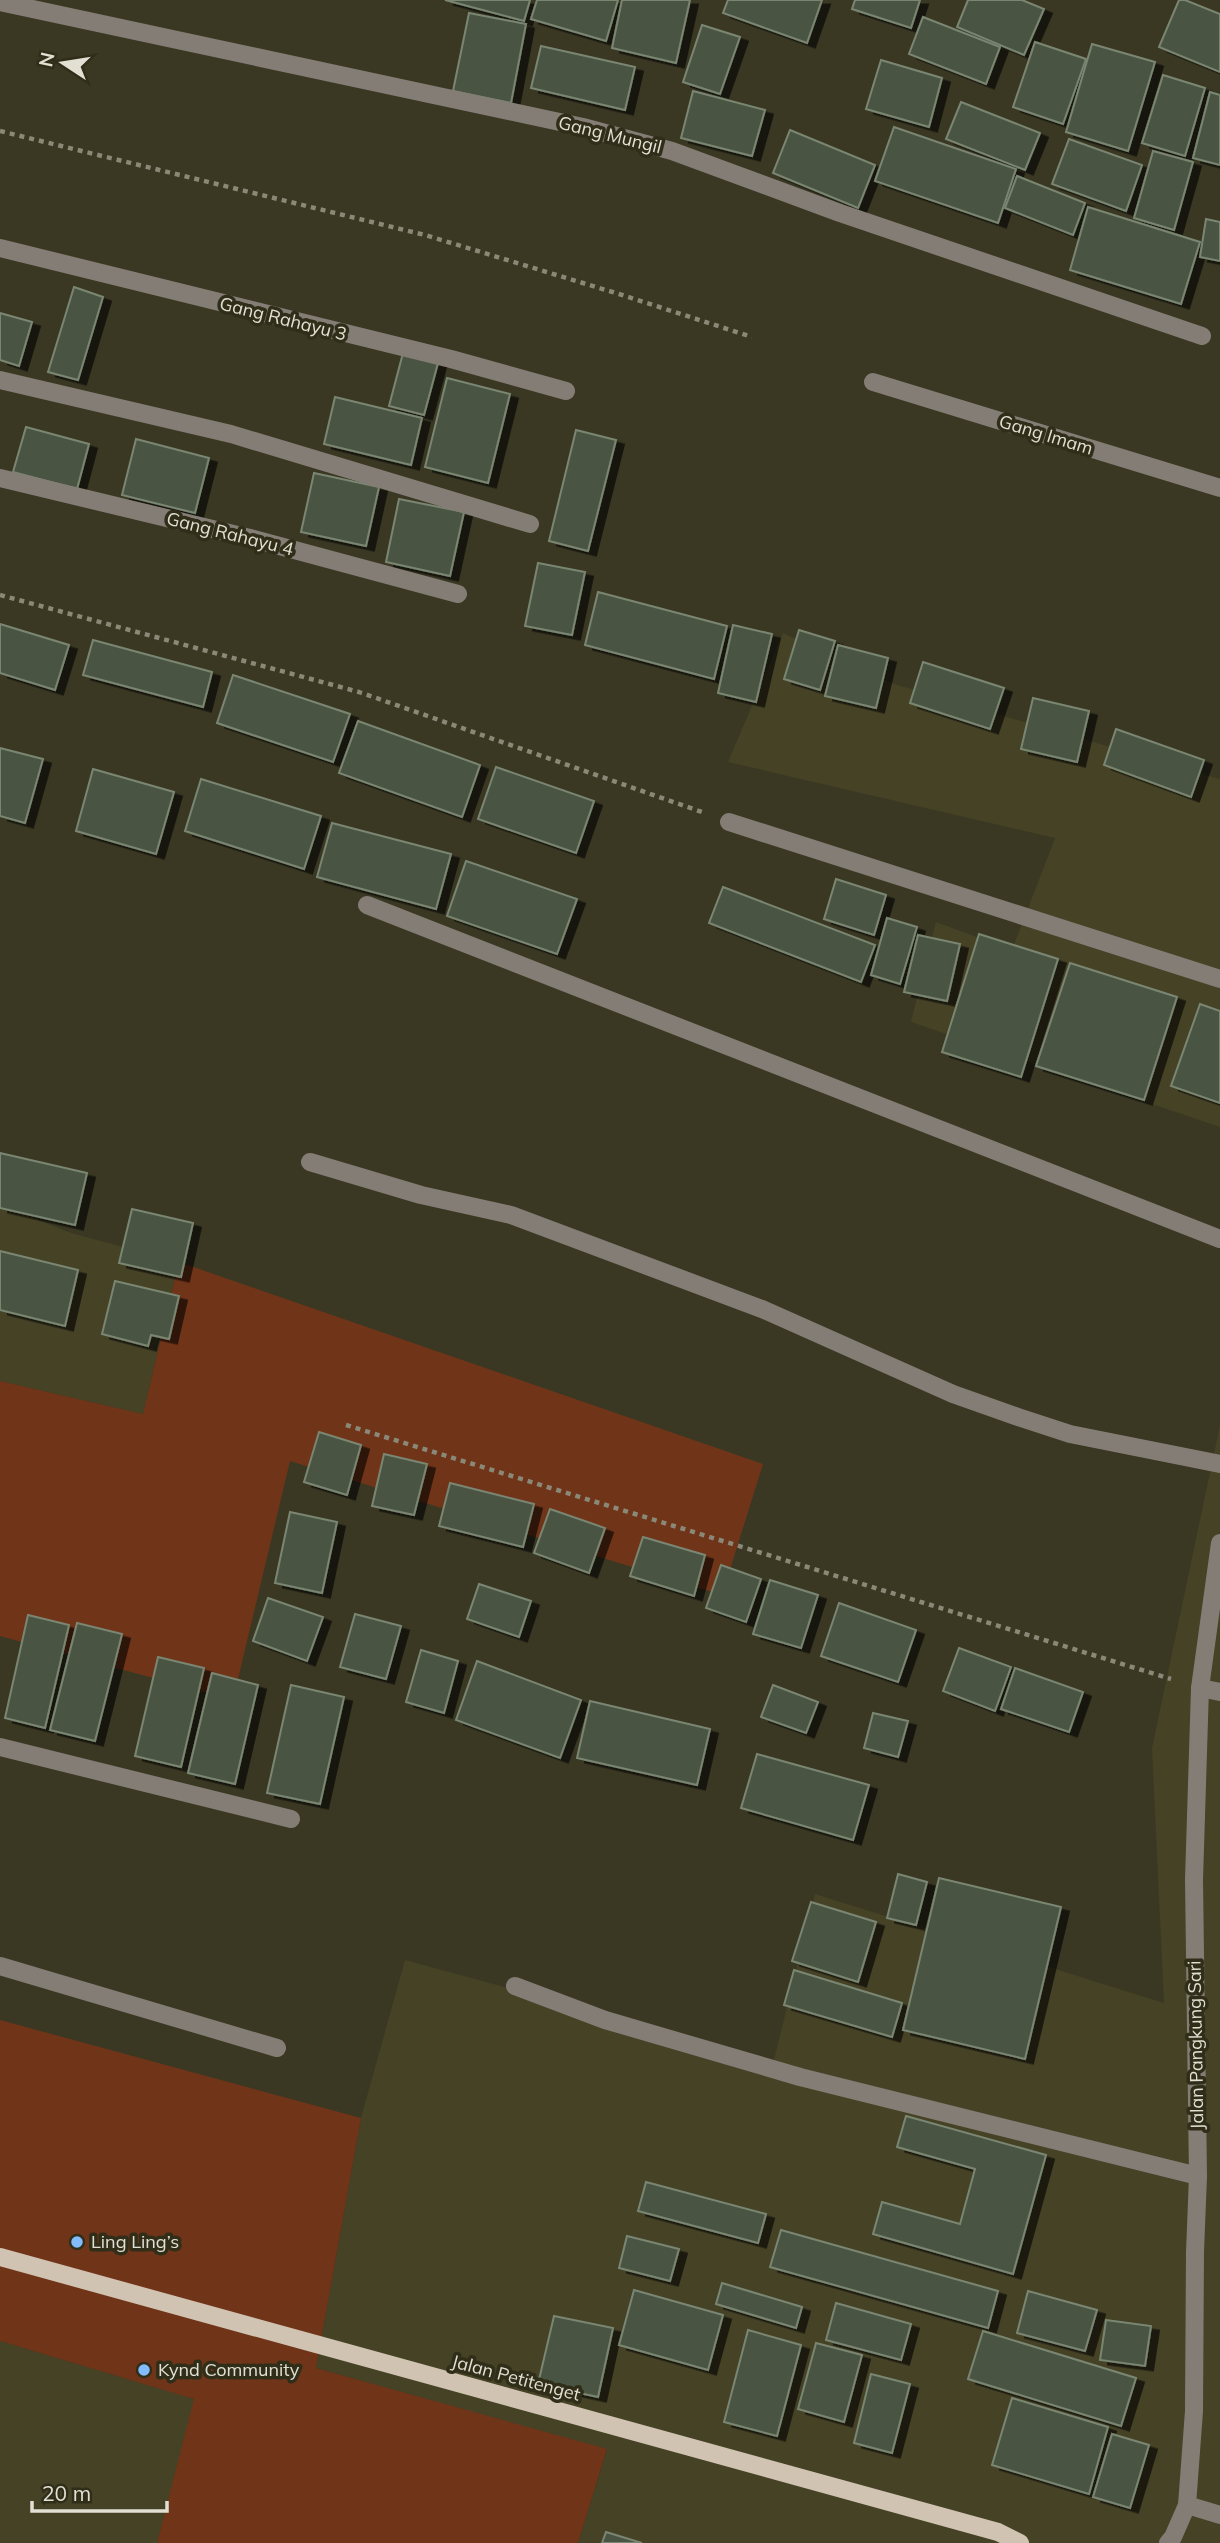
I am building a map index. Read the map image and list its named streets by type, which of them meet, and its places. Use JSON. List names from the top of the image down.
{
  "streets": {
    "main road": ["Jalan Petitenget"],
    "street": [
      "Gang Mungil",
      "Gang Rahayu 3",
      "Gang Imam",
      "Gang Rahayu 4",
      "Jalan Pangkung Sari"
    ]
  },
  "places": ["Ling Ling’s", "Kynd Community"],
  "scale_bar": "20 m",
  "north": "left"
}
